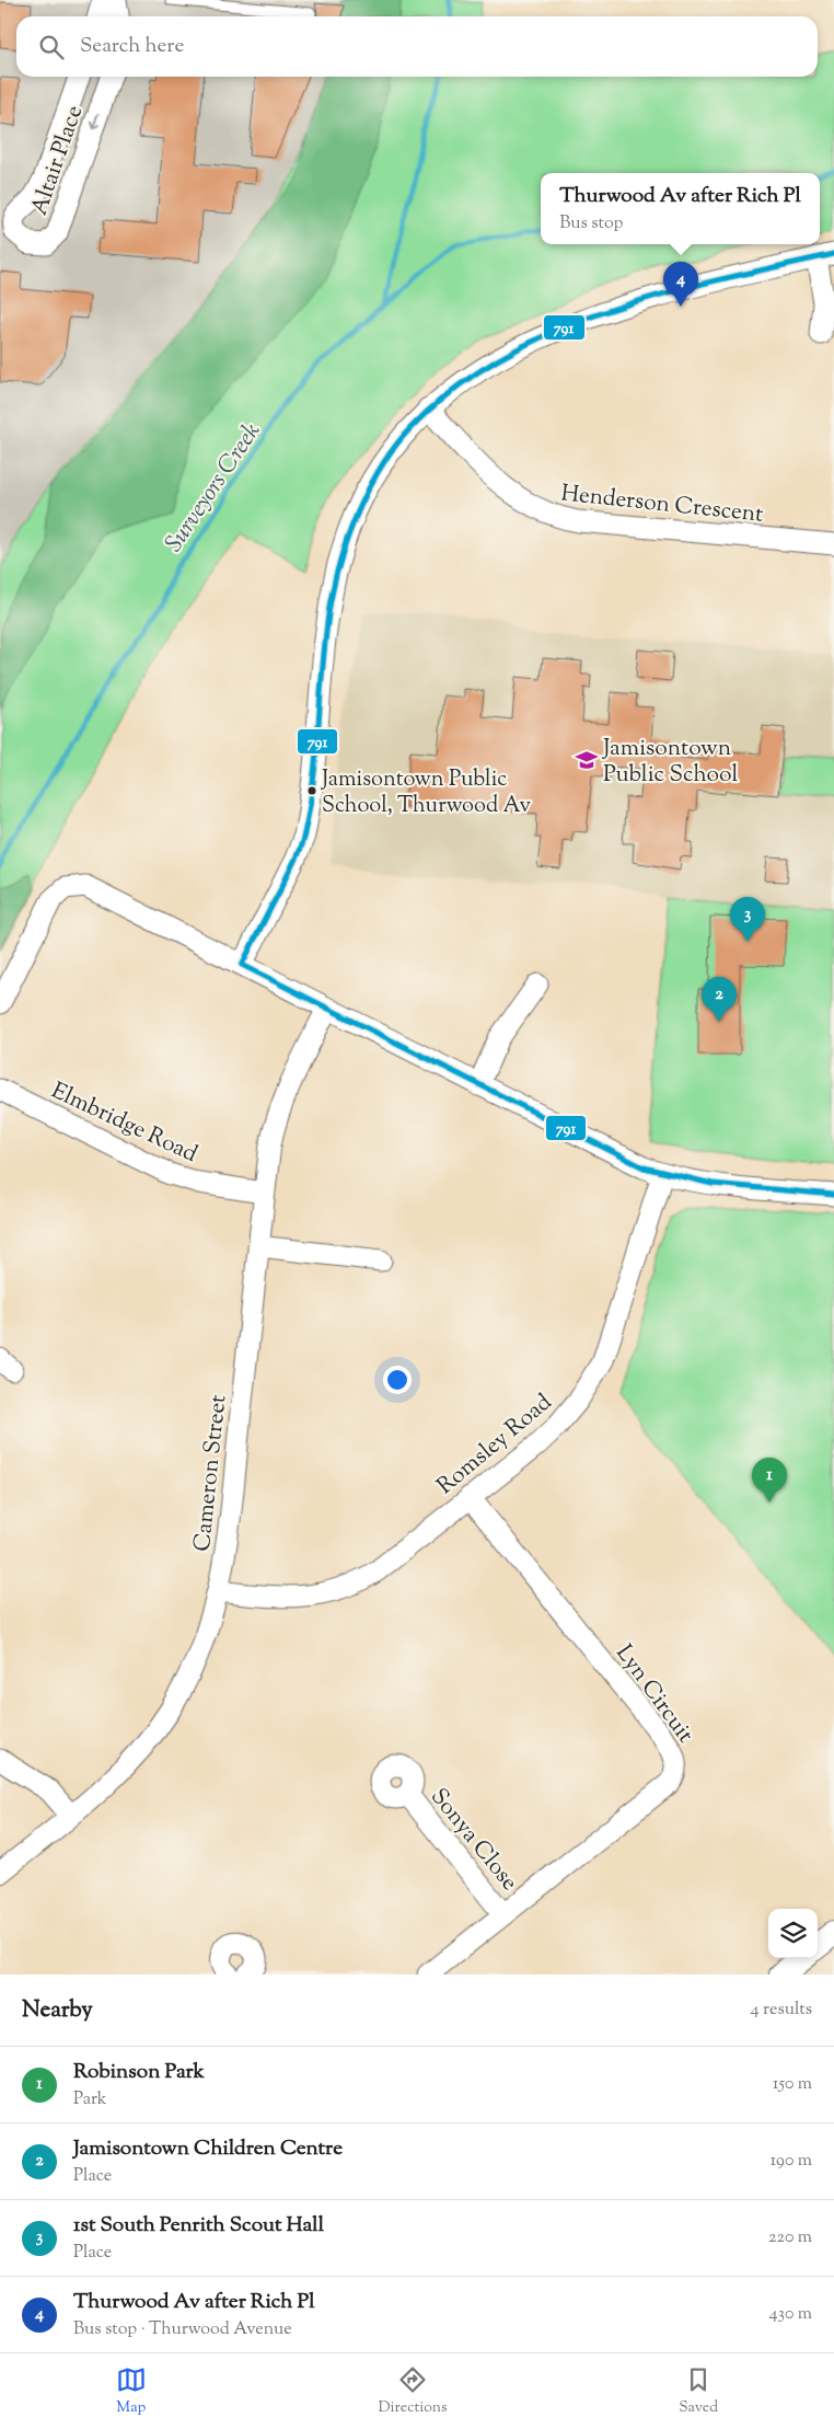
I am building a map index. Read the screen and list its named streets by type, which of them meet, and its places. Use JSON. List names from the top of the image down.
{
  "streets": {
    "street": [
      "Altair Place",
      "Henderson Crescent",
      "Elmbridge Road",
      "Romsley Road",
      "Cameron Street",
      "Lyn Circuit",
      "Sonya Close"
    ]
  },
  "crossings": [
    ["Elmbridge Road", "Cameron Street"],
    ["Romsley Road", "Cameron Street"],
    ["Romsley Road", "Lyn Circuit"],
    ["Lyn Circuit", "Sonya Close"]
  ],
  "water": ["Surveyors Creek"],
  "places": {
    "school or university": ["Jamisontown Public School"],
    "other": ["Jamisontown Public School, Thurwood Av"]
  },
  "lines": ["transit line 791"],
  "page": {
    "search": "Search here",
    "popup": ["Thurwood Av after Rich Pl", "Bus stop"],
    "pins": [
      "4",
      "3",
      "2",
      "1"
    ],
    "heading": ["Nearby", "4 results"],
    "list": [
      {
        "mark": "1",
        "name": "Robinson Park",
        "note": "Park",
        "value": "150 m"
      },
      {
        "mark": "2",
        "name": "Jamisontown Children Centre",
        "note": "Place",
        "value": "190 m"
      },
      {
        "mark": "3",
        "name": "1st South Penrith Scout Hall",
        "note": "Place",
        "value": "220 m"
      },
      {
        "mark": "4",
        "name": "Thurwood Av after Rich Pl",
        "note": "Bus stop · Thurwood Avenue",
        "value": "430 m"
      }
    ],
    "nav": ["Map", "Directions", "Saved"]
  }
}
